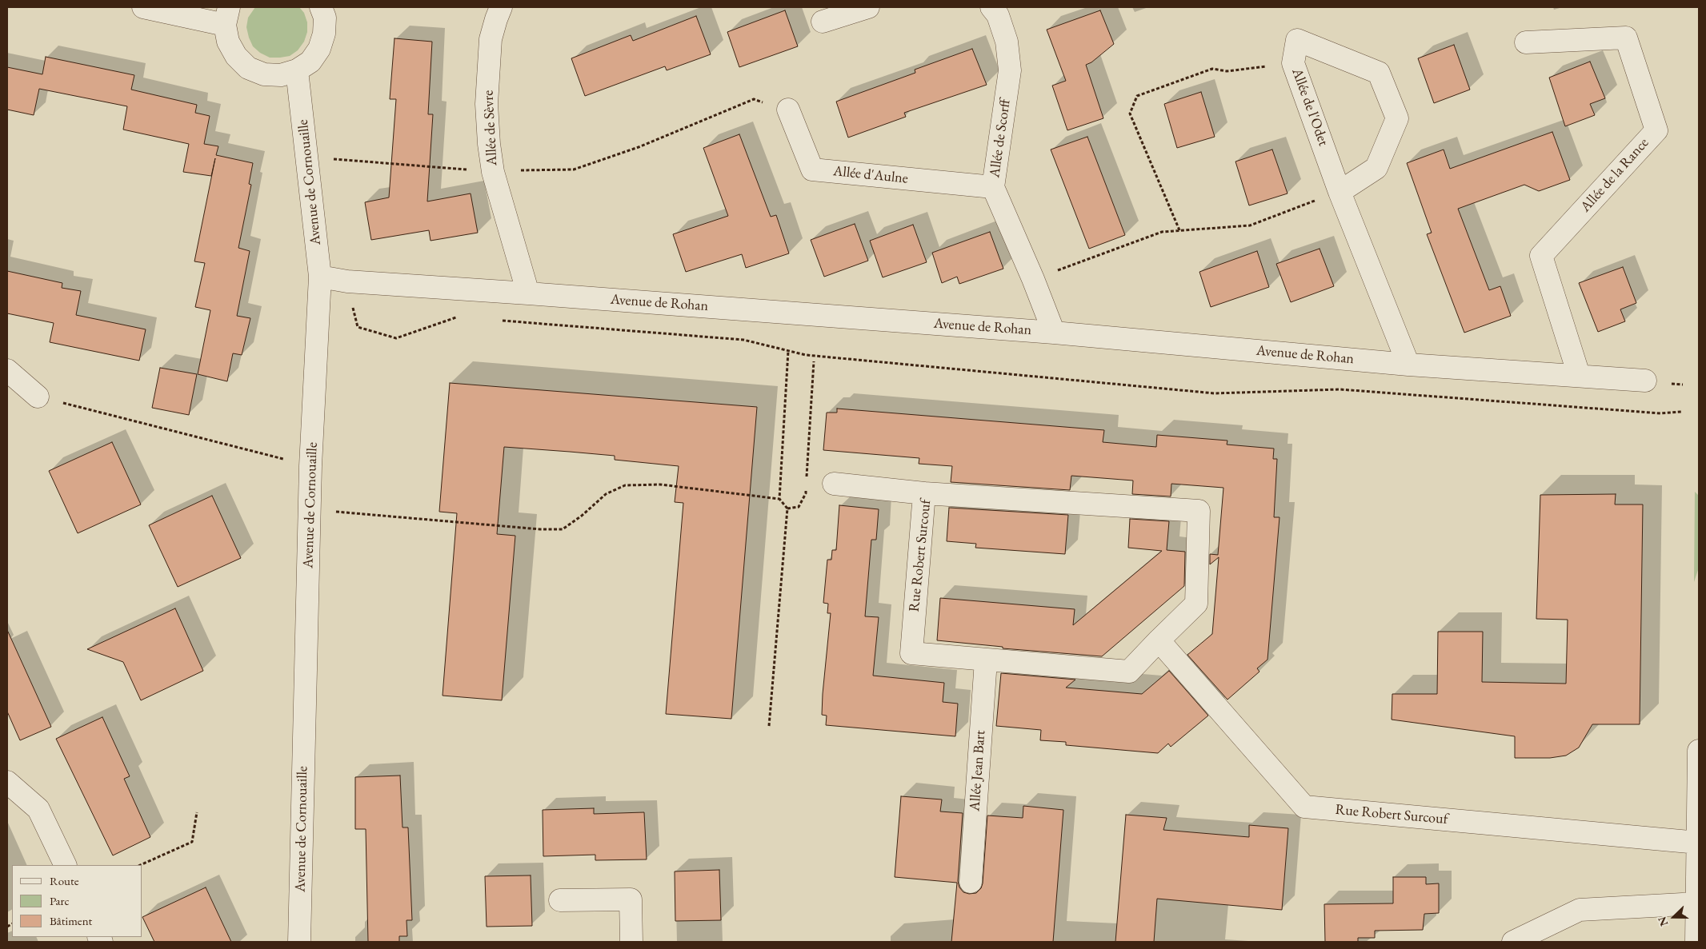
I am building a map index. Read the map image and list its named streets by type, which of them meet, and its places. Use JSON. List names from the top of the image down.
{
  "streets": {
    "street": [
      "Allée de l'Odet",
      "Allée de Sèvre",
      "Allée de Scorff",
      "Allée d'Aulne",
      "Allée de la Rance",
      "Avenue de Cornouaille",
      "Avenue de Rohan",
      "Rue Robert Surcouf",
      "Allée Jean Bart"
    ]
  },
  "crossings": [
    ["Allée de l'Odet", "Avenue de Rohan"],
    ["Allée de Sèvre", "Avenue de Rohan"],
    ["Allée de Scorff", "Allée d'Aulne"],
    ["Allée de Scorff", "Avenue de Rohan"],
    ["Allée de la Rance", "Avenue de Rohan"],
    ["Avenue de Cornouaille", "Avenue de Rohan"],
    ["Rue Robert Surcouf", "Allée Jean Bart"]
  ],
  "legend": ["Route", "Parc", "Bâtiment"],
  "north": "left"
}
